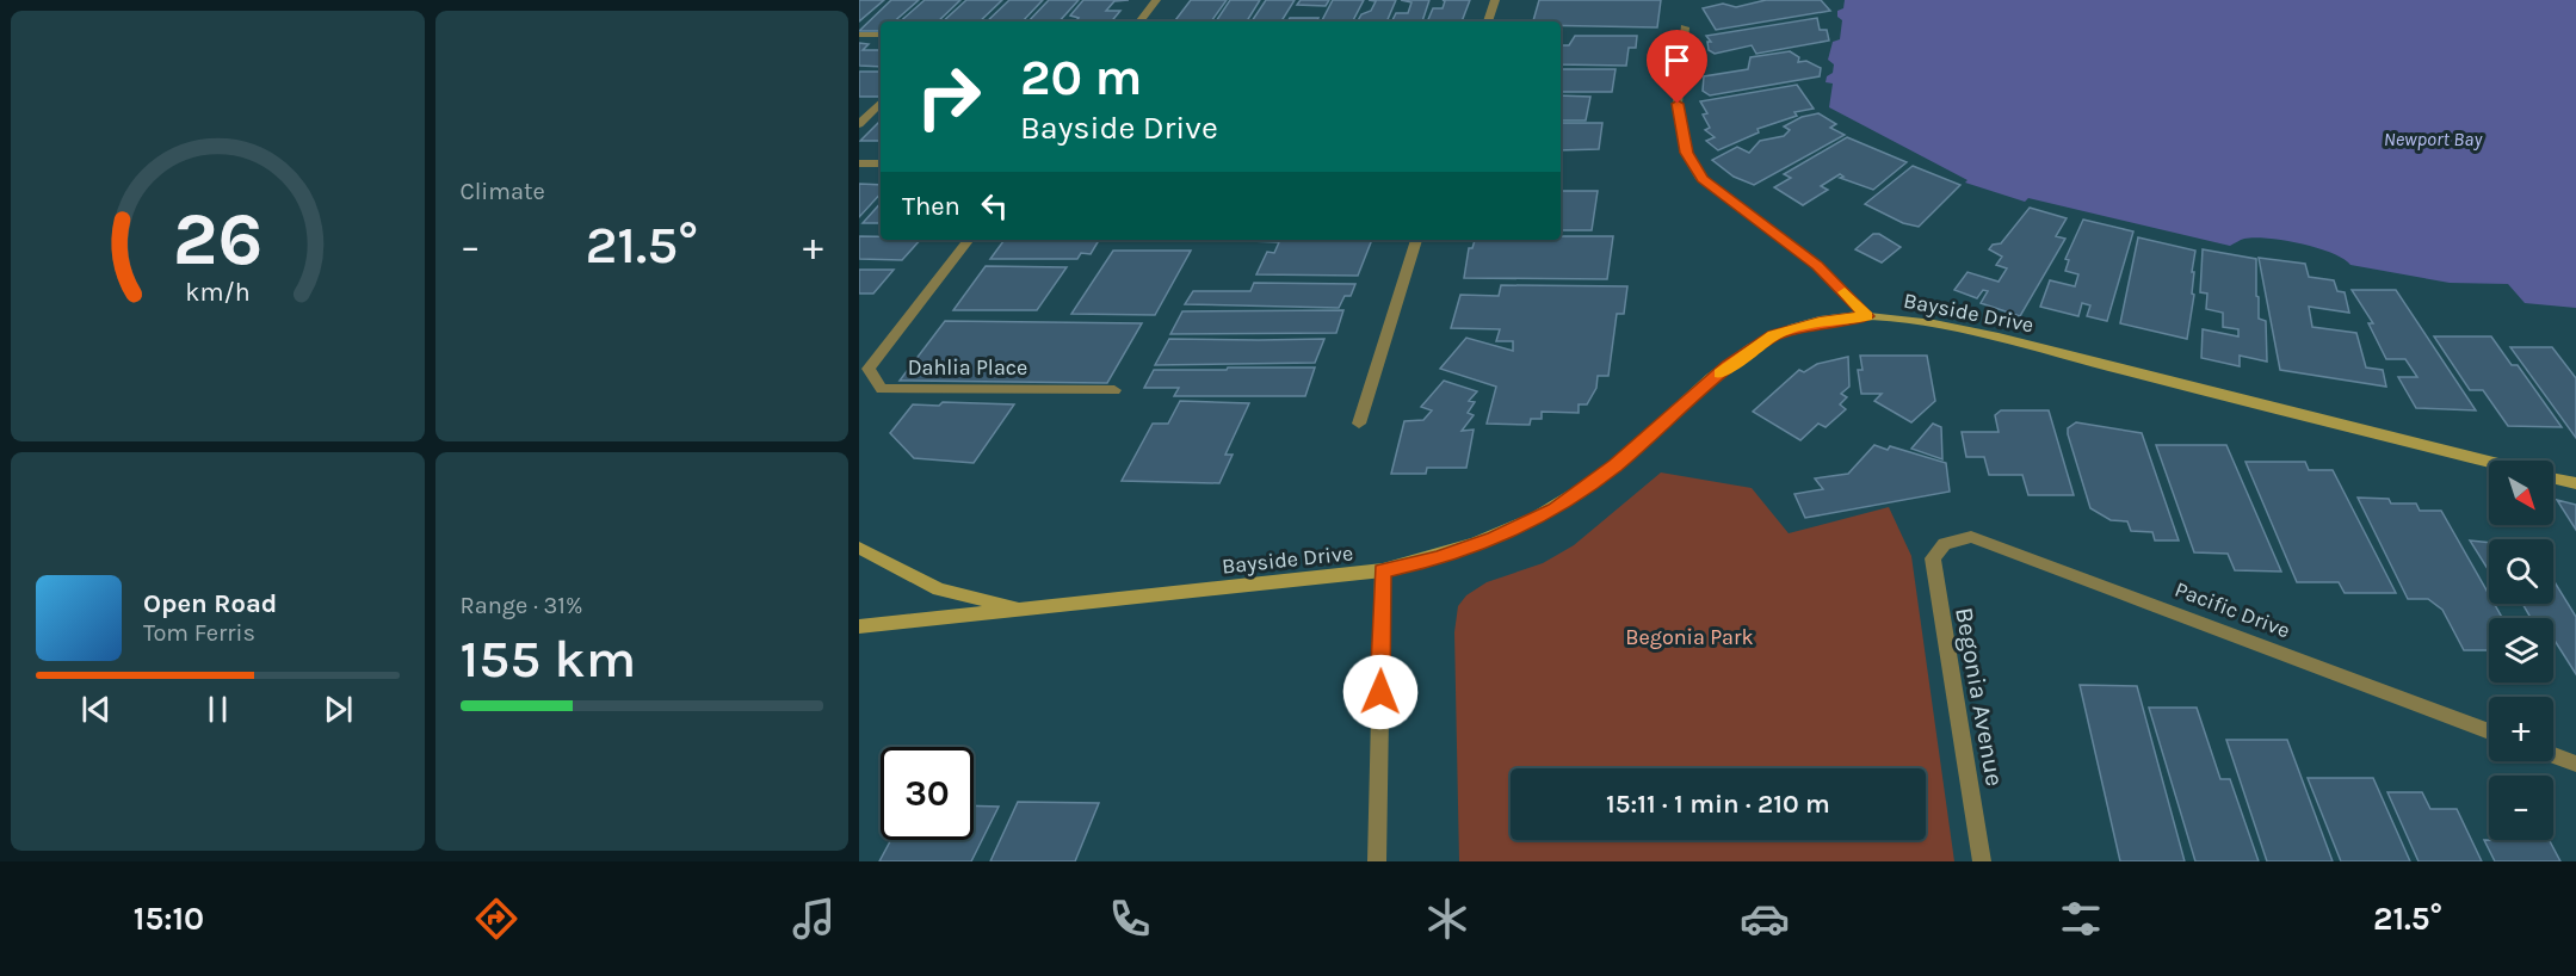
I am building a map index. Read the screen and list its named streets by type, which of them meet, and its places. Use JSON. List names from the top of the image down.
{
  "streets": {
    "main road": ["Bayside Drive"],
    "street": ["Dahlia Place", "Pacific Drive", "Begonia Avenue"]
  },
  "crossings": [
    ["Pacific Drive", "Begonia Avenue"]
  ],
  "water": ["Newport Bay"],
  "parks": ["Begonia Park"],
  "north": "bottom right",
  "page": {
    "tile": [
      "Climate",
      ["Range · 31%", "155 km"]
    ],
    "turn": ["20 m", "Bayside Drive"],
    "then": "Then",
    "heat": ["−", "21.5°", "+"],
    "map_buttons": ["+", "−"],
    "song": ["Open Road", "Tom Ferris"],
    "limit": "30",
    "trip": "15:11 · 1 min · 210 m",
    "tabs": ["15:10", "21.5°"],
    "gauge": ["26", "km/h"]
  }
}
